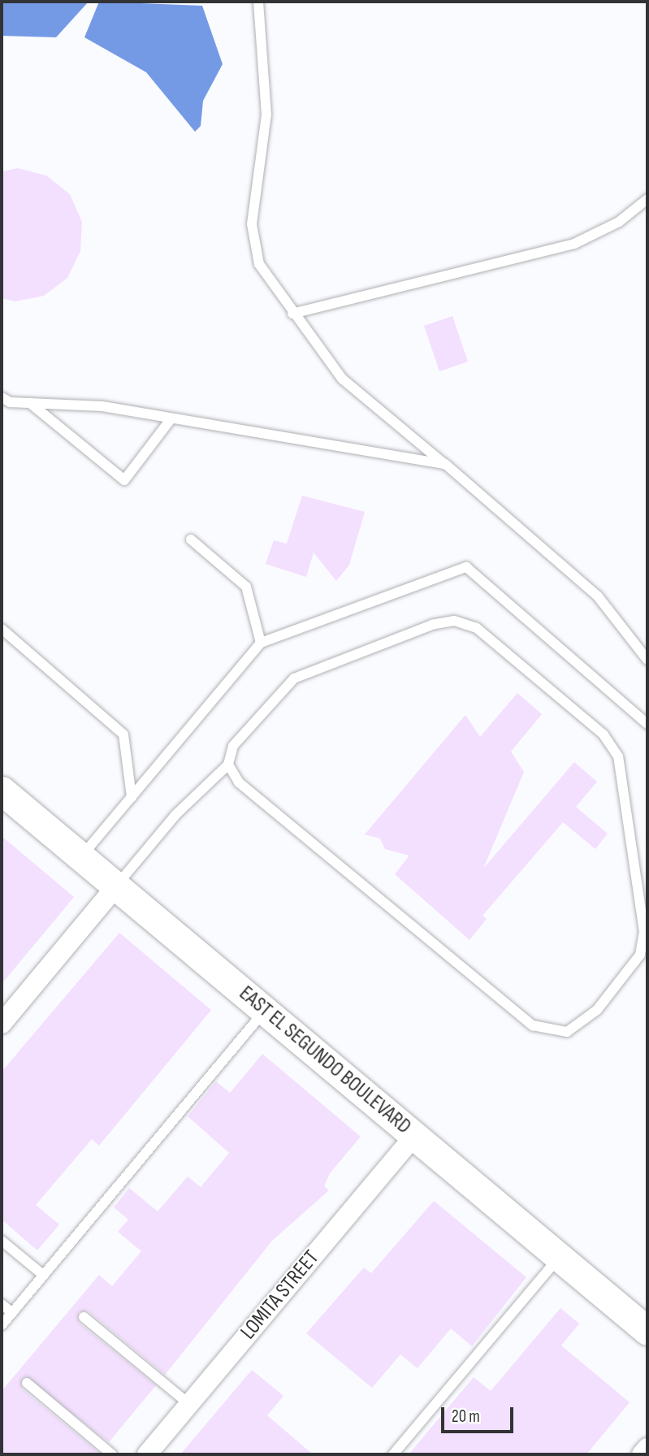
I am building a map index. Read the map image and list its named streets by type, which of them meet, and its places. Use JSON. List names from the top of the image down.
{
  "streets": {
    "main road": ["EAST EL SEGUNDO BOULEVARD"],
    "street": ["LOMITA STREET"]
  },
  "crossings": [
    ["EAST EL SEGUNDO BOULEVARD", "LOMITA STREET"]
  ],
  "scale_bar": "20 m"
}
